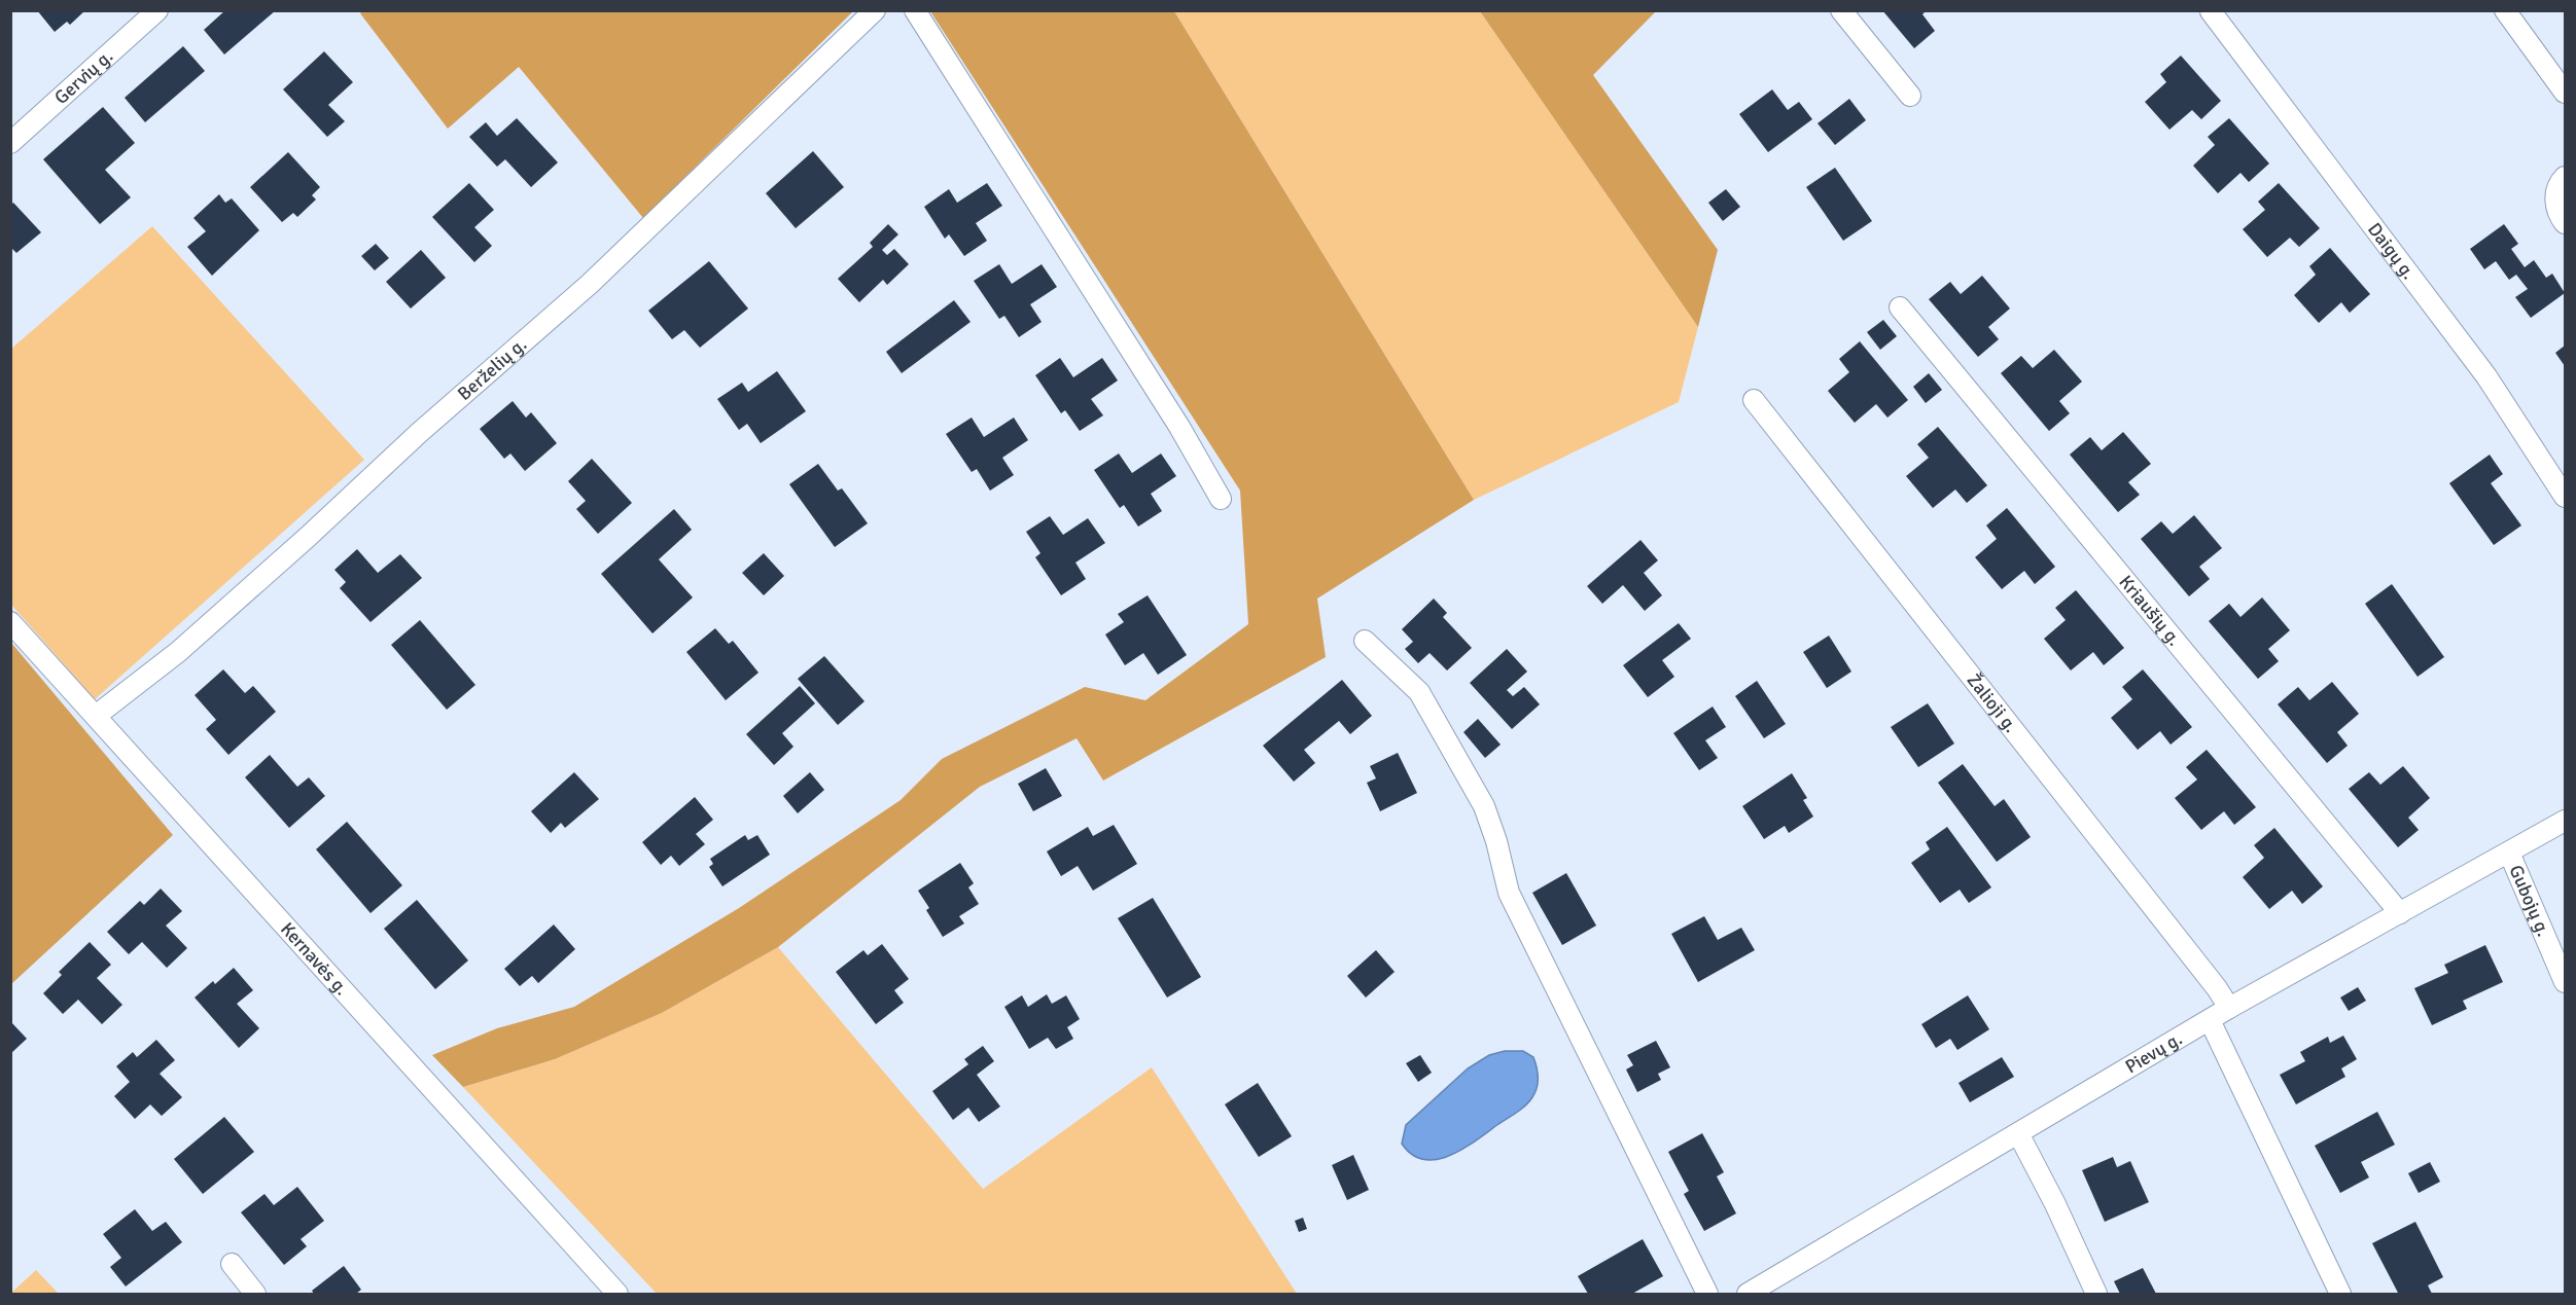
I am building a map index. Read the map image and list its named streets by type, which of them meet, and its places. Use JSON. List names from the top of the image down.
{
  "streets": {
    "street": [
      "Gervių g.",
      "Daigų g.",
      "Berželių g.",
      "Kriaušių g.",
      "Žalioji g.",
      "Gubojų g.",
      "Kernavės g.",
      "Pievų g."
    ]
  },
  "crossings": [
    ["Berželių g.", "Kernavės g."],
    ["Kriaušių g.", "Pievų g."],
    ["Žalioji g.", "Pievų g."],
    ["Gubojų g.", "Pievų g."]
  ]
}
